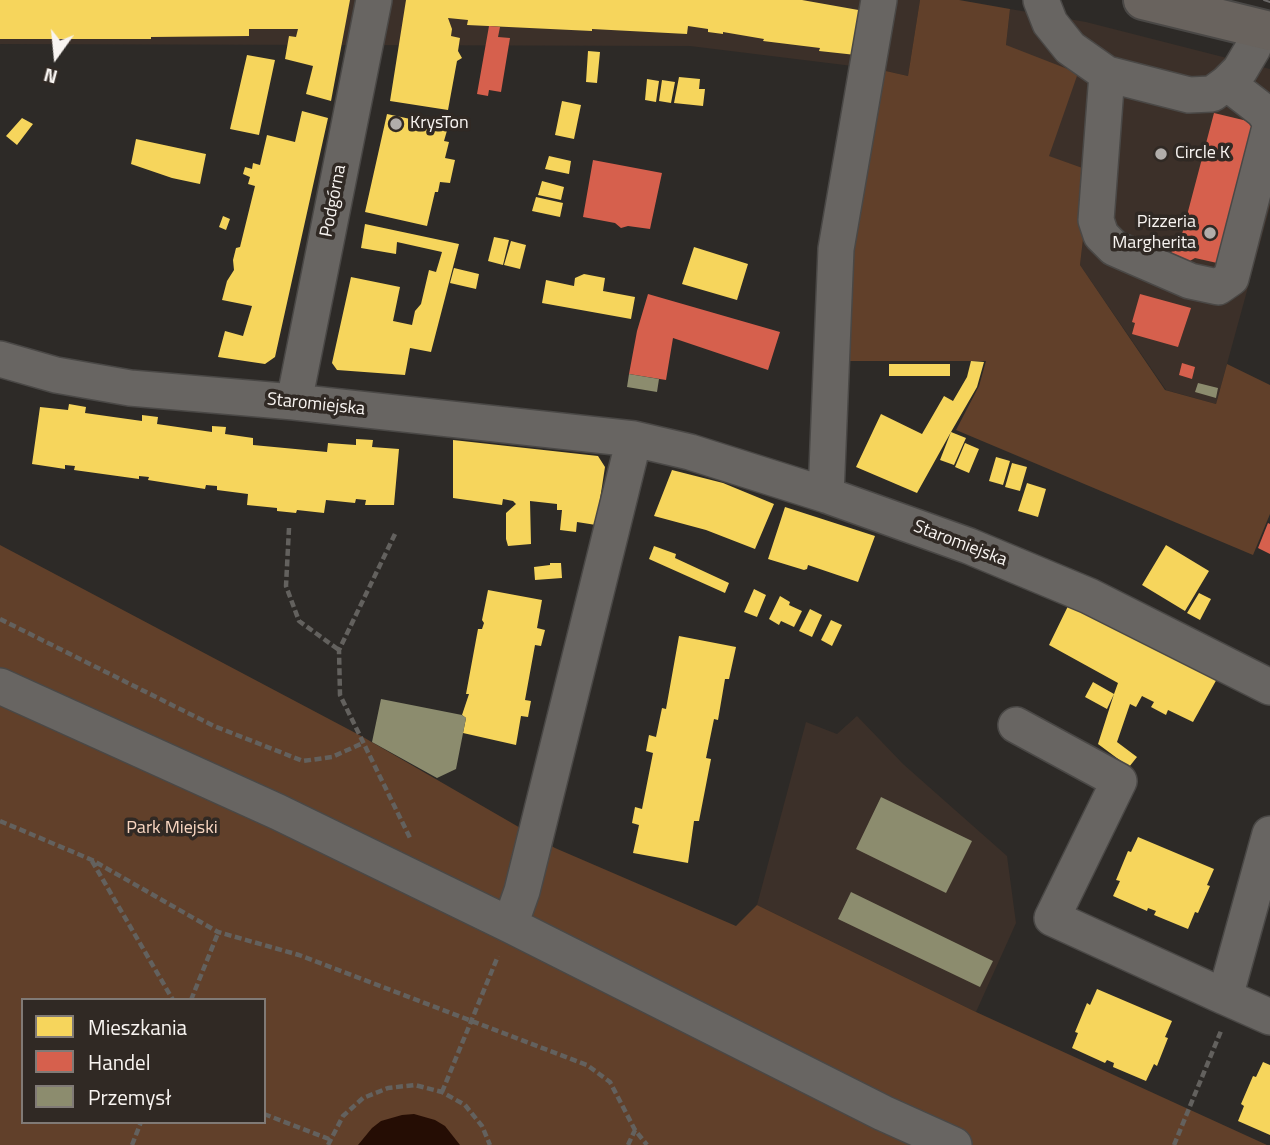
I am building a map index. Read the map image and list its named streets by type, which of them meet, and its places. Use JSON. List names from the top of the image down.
{
  "streets": {
    "street": ["Podgórna", "Staromiejska"]
  },
  "crossings": [
    ["Podgórna", "Staromiejska"]
  ],
  "parks": ["Park Miejski"],
  "places": ["KrysTon", "Circle K", "Pizzeria Margherita"],
  "legend": ["Mieszkania", "Handel", "Przemysł"],
  "north": "bottom"
}
